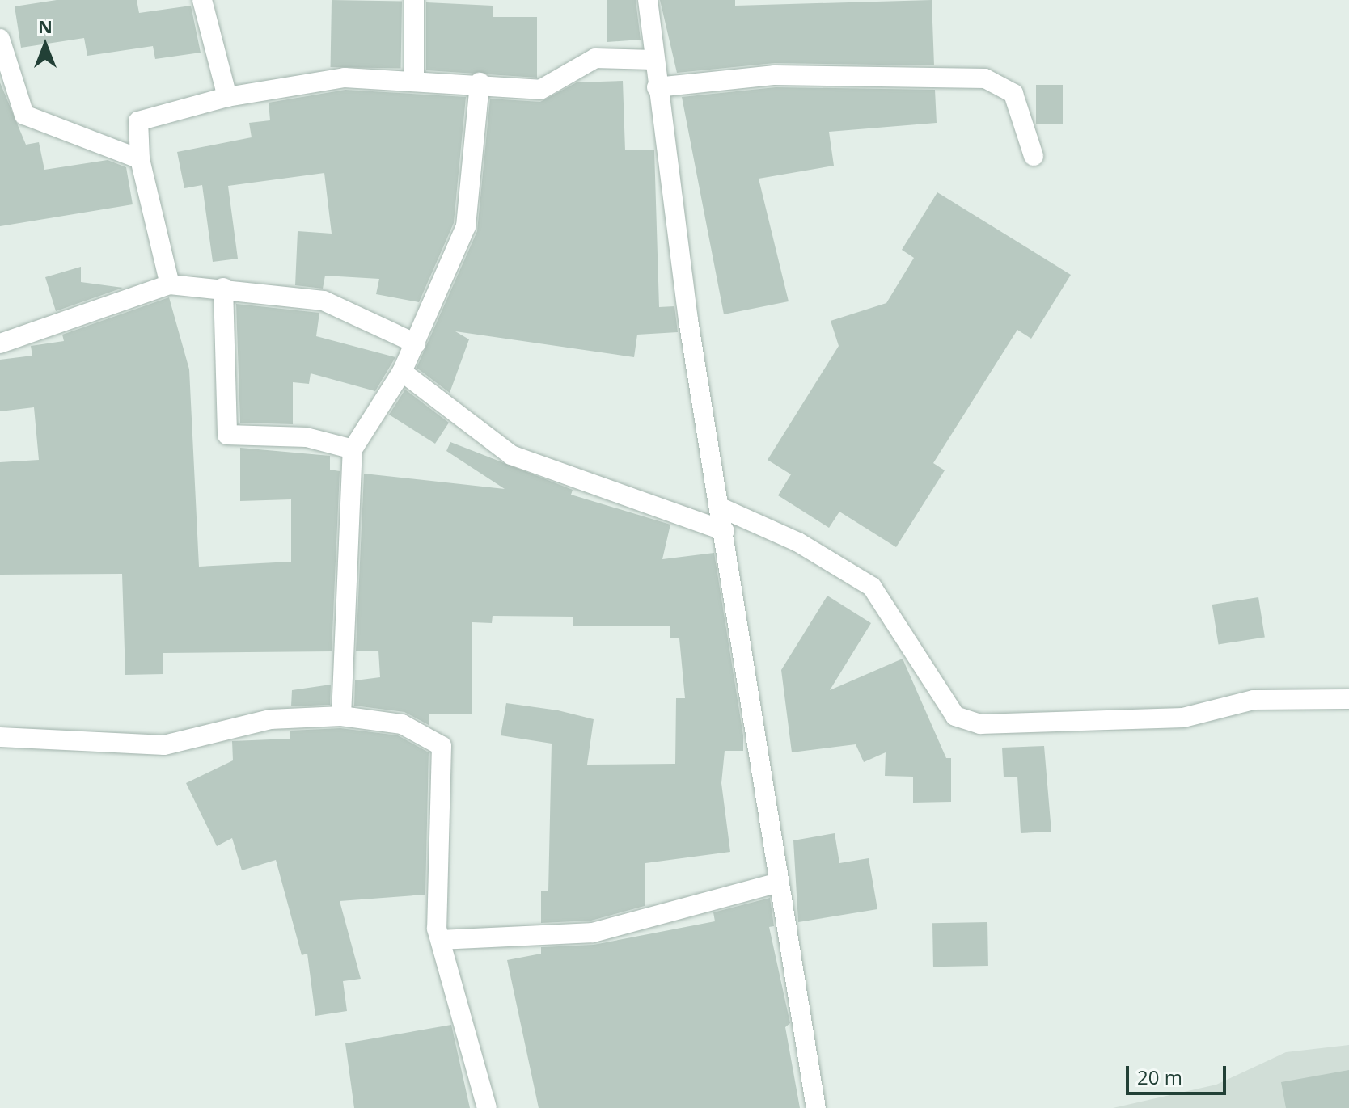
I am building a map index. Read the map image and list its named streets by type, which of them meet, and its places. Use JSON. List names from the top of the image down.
{
  "scale_bar": "20 m",
  "north": "top"
}
